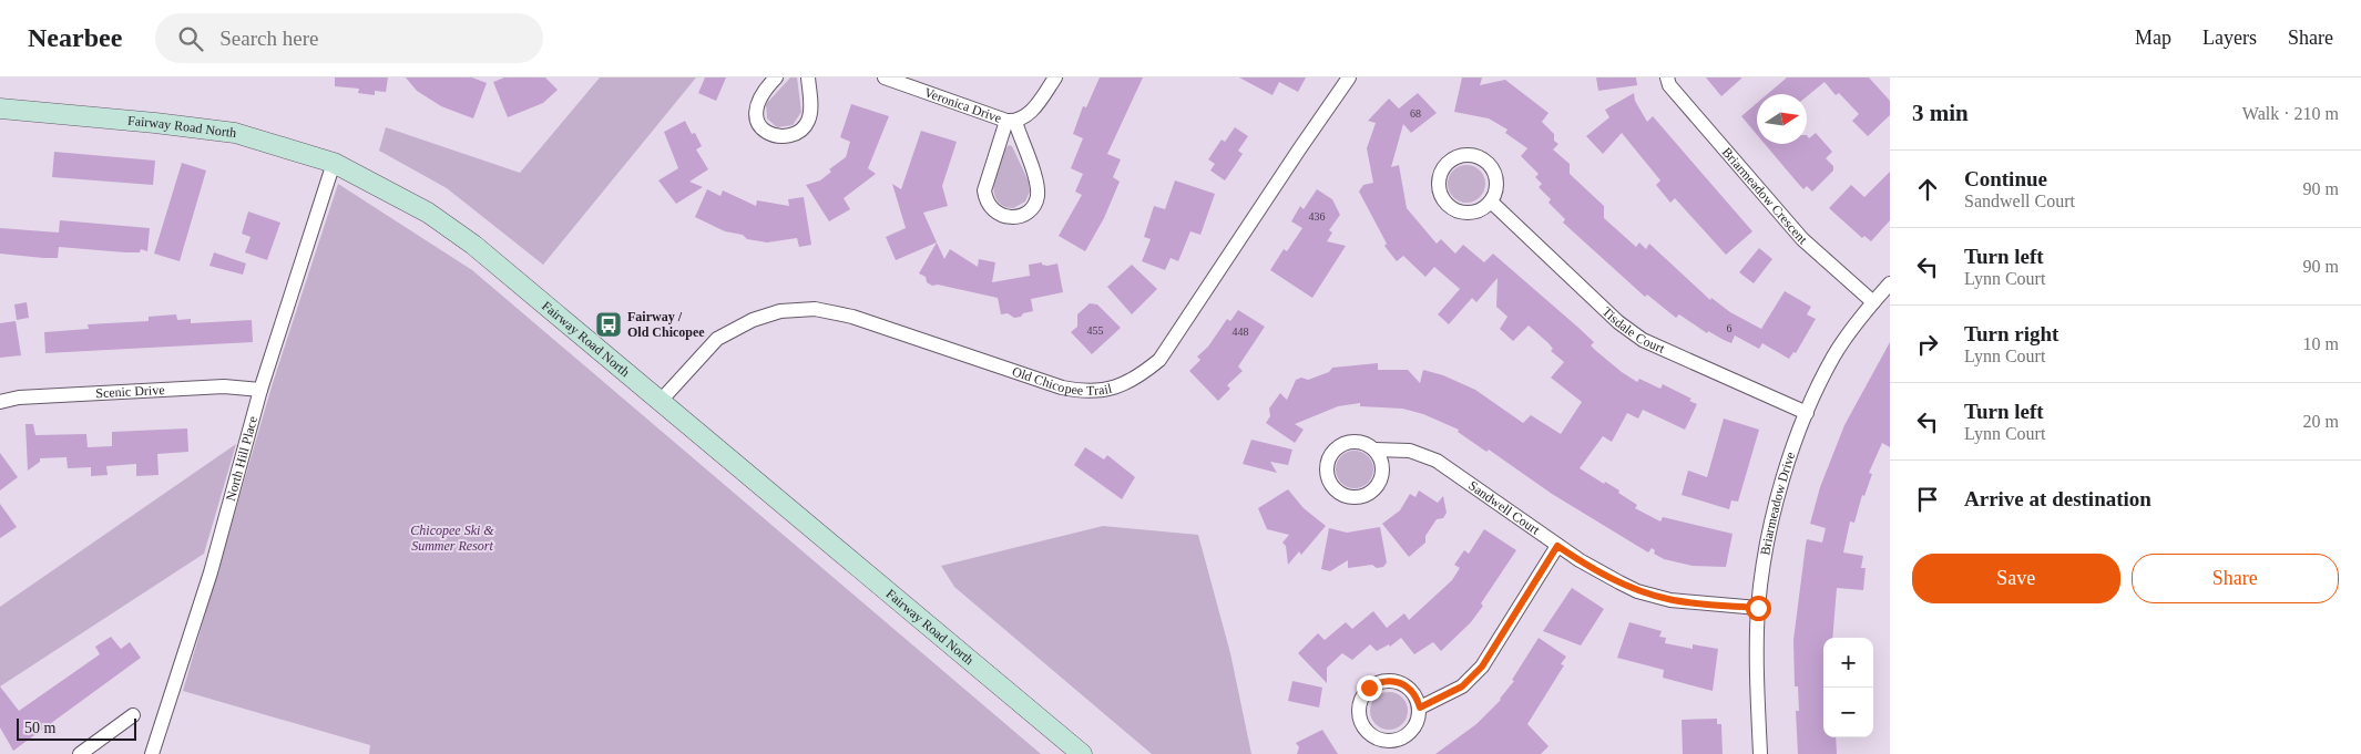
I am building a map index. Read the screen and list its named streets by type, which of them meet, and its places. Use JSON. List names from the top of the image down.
{
  "streets": {
    "main road": ["Fairway Road North"],
    "street": [
      "Veronica Drive",
      "Briarmeadow Crescent",
      "Tisdale Court",
      "Old Chicopee Trail",
      "Scenic Drive",
      "North Hill Place",
      "Briarmeadow Drive",
      "Sandwell Court"
    ]
  },
  "crossings": [
    ["Fairway Road North", "Old Chicopee Trail"],
    ["Fairway Road North", "North Hill Place"],
    ["Briarmeadow Crescent", "Briarmeadow Drive"],
    ["Tisdale Court", "Briarmeadow Drive"],
    ["Scenic Drive", "North Hill Place"],
    ["Briarmeadow Drive", "Sandwell Court"]
  ],
  "parks": ["Chicopee Ski & Summer Resort"],
  "places": {
    "bus stop": ["Fairway / Old Chicopee"]
  },
  "house_numbers": [
    "68",
    "436",
    "6",
    "455",
    "448"
  ],
  "scale_bar": "50 m",
  "north": "right",
  "page": {
    "header": "Nearbee",
    "search": "Search here",
    "nav": ["Map", "Layers", "Share"],
    "heading": ["3 min", "Walk · 210 m"],
    "list": [
      ["Continue", "Sandwell Court", "90 m"],
      ["Turn left", "Lynn Court", "90 m"],
      ["Turn right", "Lynn Court", "10 m"],
      ["Turn left", "Lynn Court", "20 m"],
      "Arrive at destination"
    ],
    "buttons": ["Save", "Share"],
    "map_buttons": ["+", "−"],
    "scale": "50 m"
  }
}
